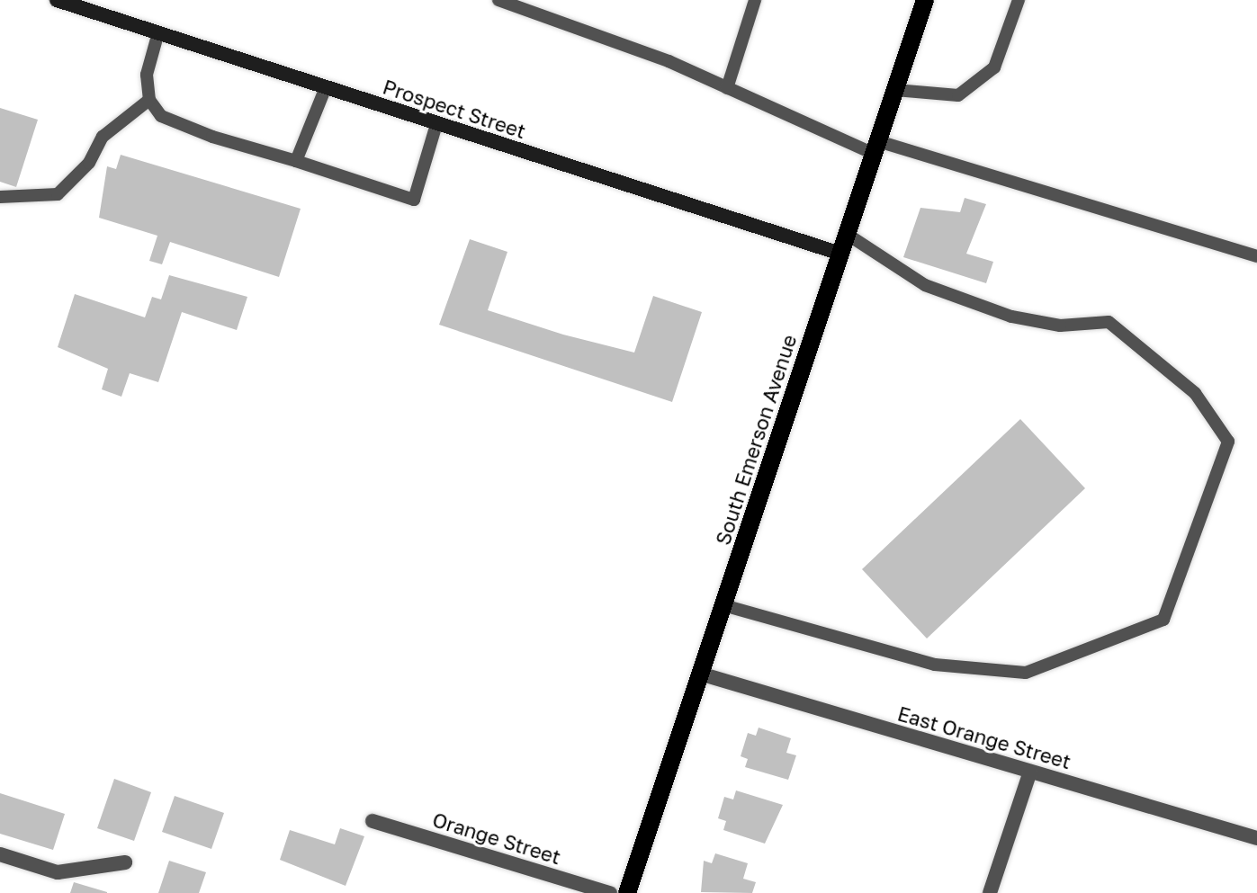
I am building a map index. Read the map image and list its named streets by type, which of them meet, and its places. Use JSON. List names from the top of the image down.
{
  "streets": {
    "main road": ["Prospect Street", "South Emerson Avenue"],
    "street": ["East Orange Street", "Orange Street"]
  },
  "crossings": [
    ["Prospect Street", "South Emerson Avenue"],
    ["South Emerson Avenue", "East Orange Street"]
  ]
}
